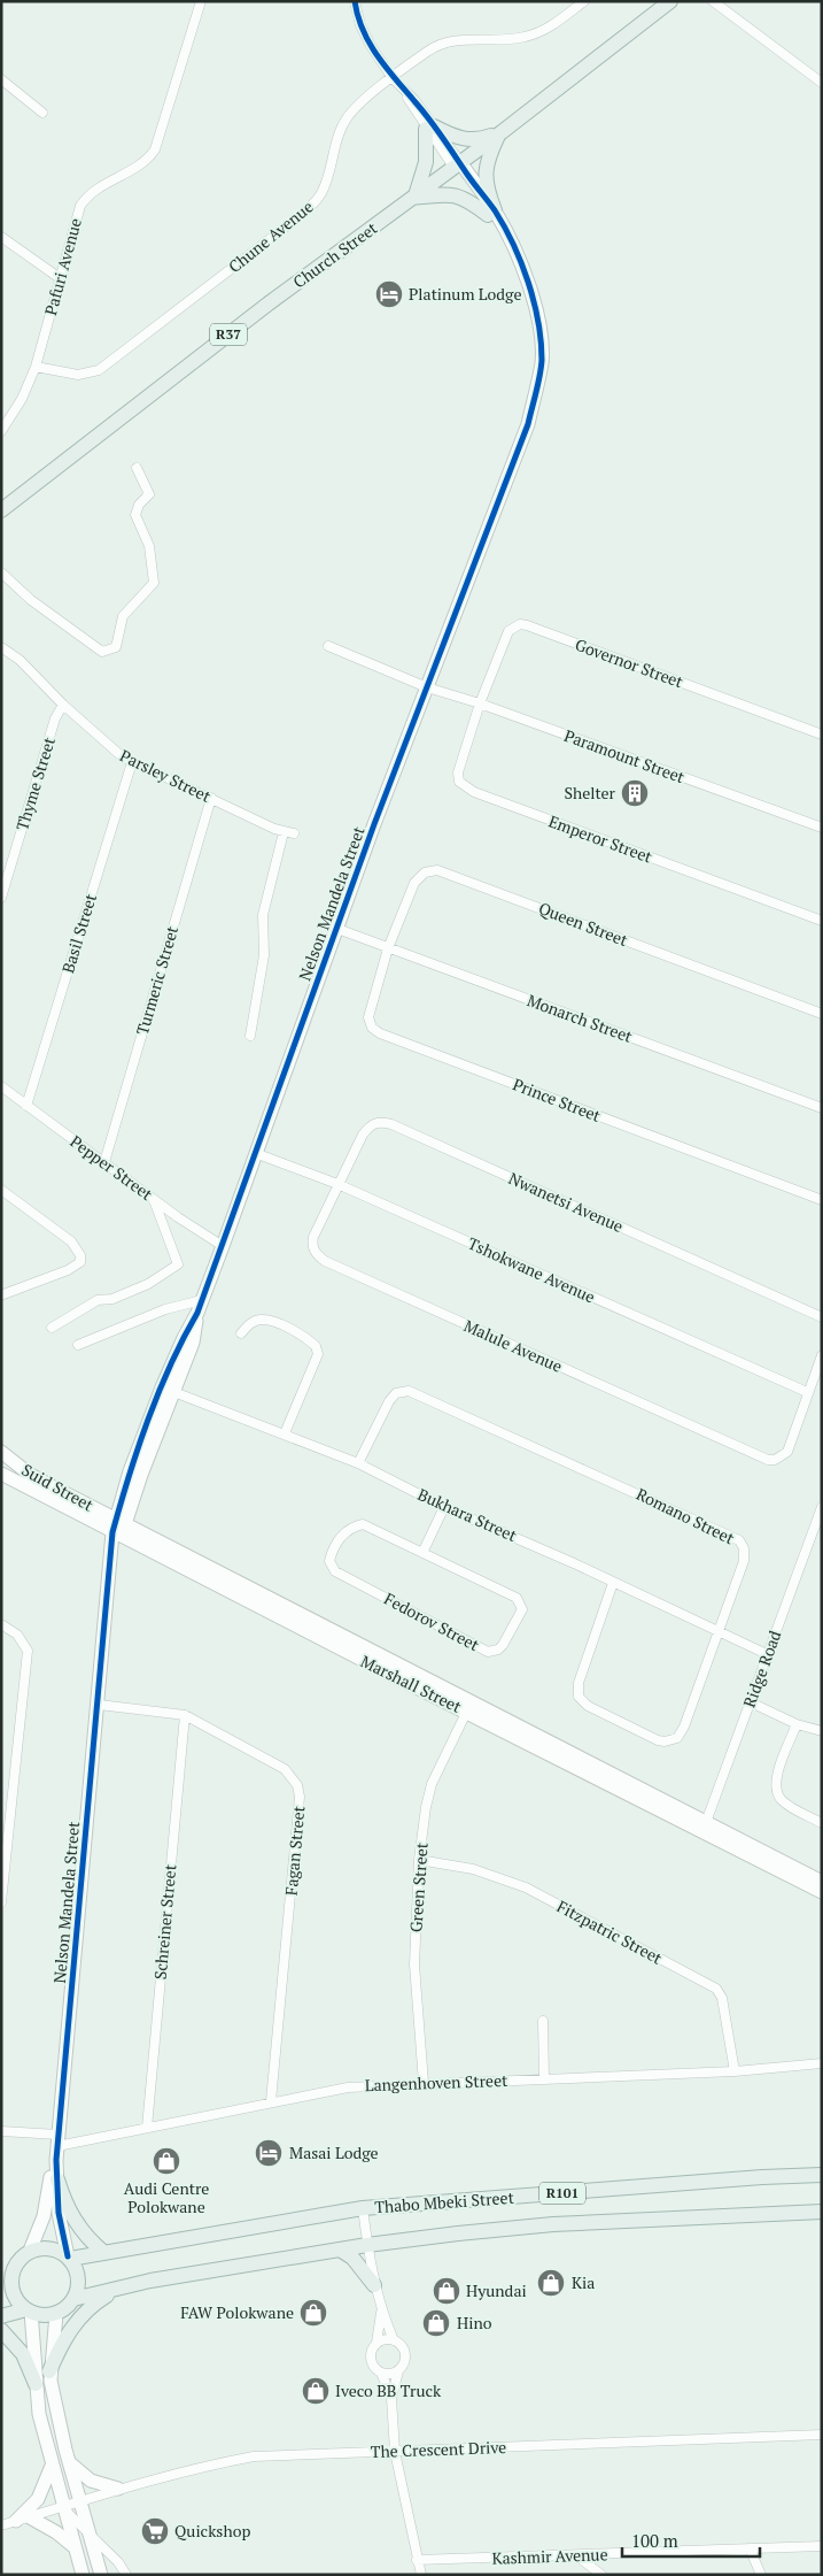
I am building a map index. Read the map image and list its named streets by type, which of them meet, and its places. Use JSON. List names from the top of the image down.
{
  "streets": {
    "main road": [
      "Church Street",
      "R37",
      "R101",
      "Thabo Mbeki Street"
    ],
    "street": [
      "Chune Avenue",
      "Pafuri Avenue",
      "Governor Street",
      "Paramount Street",
      "Parsley Street",
      "Thyme Street",
      "Emperor Street",
      "Nelson Mandela Street",
      "Queen Street",
      "Basil Street",
      "Turmeric Street",
      "Monarch Street",
      "Prince Street",
      "Pepper Street",
      "Nwanetsi Avenue",
      "Tshokwane Avenue",
      "Malule Avenue",
      "Suid Street",
      "Bukhara Street",
      "Romano Street",
      "Fedorov Street",
      "Ridge Road",
      "Marshall Street",
      "Fagan Street",
      "Green Street",
      "Schreiner Street",
      "Fitzpatric Street",
      "Langenhoven Street",
      "The Crescent Drive",
      "Kashmir Avenue"
    ]
  },
  "crossings": [
    ["Chune Avenue", "Pafuri Avenue"],
    ["Church Street", "Nelson Mandela Street"],
    ["Governor Street", "Paramount Street"],
    ["Governor Street", "Emperor Street"],
    ["Paramount Street", "Emperor Street"],
    ["Paramount Street", "Nelson Mandela Street"],
    ["Parsley Street", "Thyme Street"],
    ["Parsley Street", "Basil Street"],
    ["Parsley Street", "Turmeric Street"],
    ["Nelson Mandela Street", "Monarch Street"],
    ["Nelson Mandela Street", "Pepper Street"],
    ["Nelson Mandela Street", "Tshokwane Avenue"],
    ["Nelson Mandela Street", "Suid Street"],
    ["Nelson Mandela Street", "Bukhara Street"],
    ["Nelson Mandela Street", "Marshall Street"],
    ["Nelson Mandela Street", "Fagan Street"],
    ["Nelson Mandela Street", "Langenhoven Street"],
    ["Nelson Mandela Street", "Thabo Mbeki Street"],
    ["Queen Street", "Monarch Street"],
    ["Queen Street", "Prince Street"],
    ["Basil Street", "Pepper Street"],
    ["Turmeric Street", "Pepper Street"],
    ["Monarch Street", "Prince Street"],
    ["Nwanetsi Avenue", "Tshokwane Avenue"],
    ["Nwanetsi Avenue", "Malule Avenue"],
    ["Tshokwane Avenue", "Malule Avenue"],
    ["Suid Street", "Marshall Street"],
    ["Bukhara Street", "Romano Street"],
    ["Bukhara Street", "Ridge Road"],
    ["Ridge Road", "Marshall Street"],
    ["Marshall Street", "Green Street"],
    ["Fagan Street", "Schreiner Street"],
    ["Fagan Street", "Langenhoven Street"],
    ["Green Street", "Fitzpatric Street"],
    ["Green Street", "Langenhoven Street"],
    ["Schreiner Street", "Langenhoven Street"],
    ["Fitzpatric Street", "Langenhoven Street"]
  ],
  "places": {
    "hotel": ["Platinum Lodge", "Masai Lodge"],
    "building": ["Shelter"],
    "shop": [
      "Audi Centre Polokwane",
      "Kia",
      "Hyundai",
      "FAW Polokwane",
      "Hino",
      "Iveco BB Truck"
    ],
    "supermarket": ["Quickshop"]
  },
  "scale_bar": "100 m"
}
